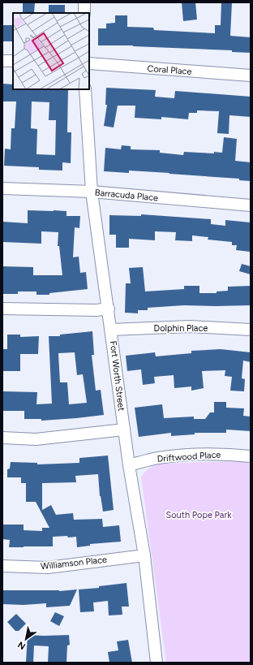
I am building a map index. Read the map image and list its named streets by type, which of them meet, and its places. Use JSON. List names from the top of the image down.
{
  "streets": {
    "street": [
      "Coral Place",
      "Barracuda Place",
      "Dolphin Place",
      "Fort Worth Street",
      "Driftwood Place",
      "Williamson Place"
    ]
  },
  "crossings": [
    ["Barracuda Place", "Fort Worth Street"],
    ["Dolphin Place", "Fort Worth Street"],
    ["Fort Worth Street", "Driftwood Place"],
    ["Fort Worth Street", "Williamson Place"]
  ],
  "parks": ["South Pope Park"],
  "north": "bottom left"
}
